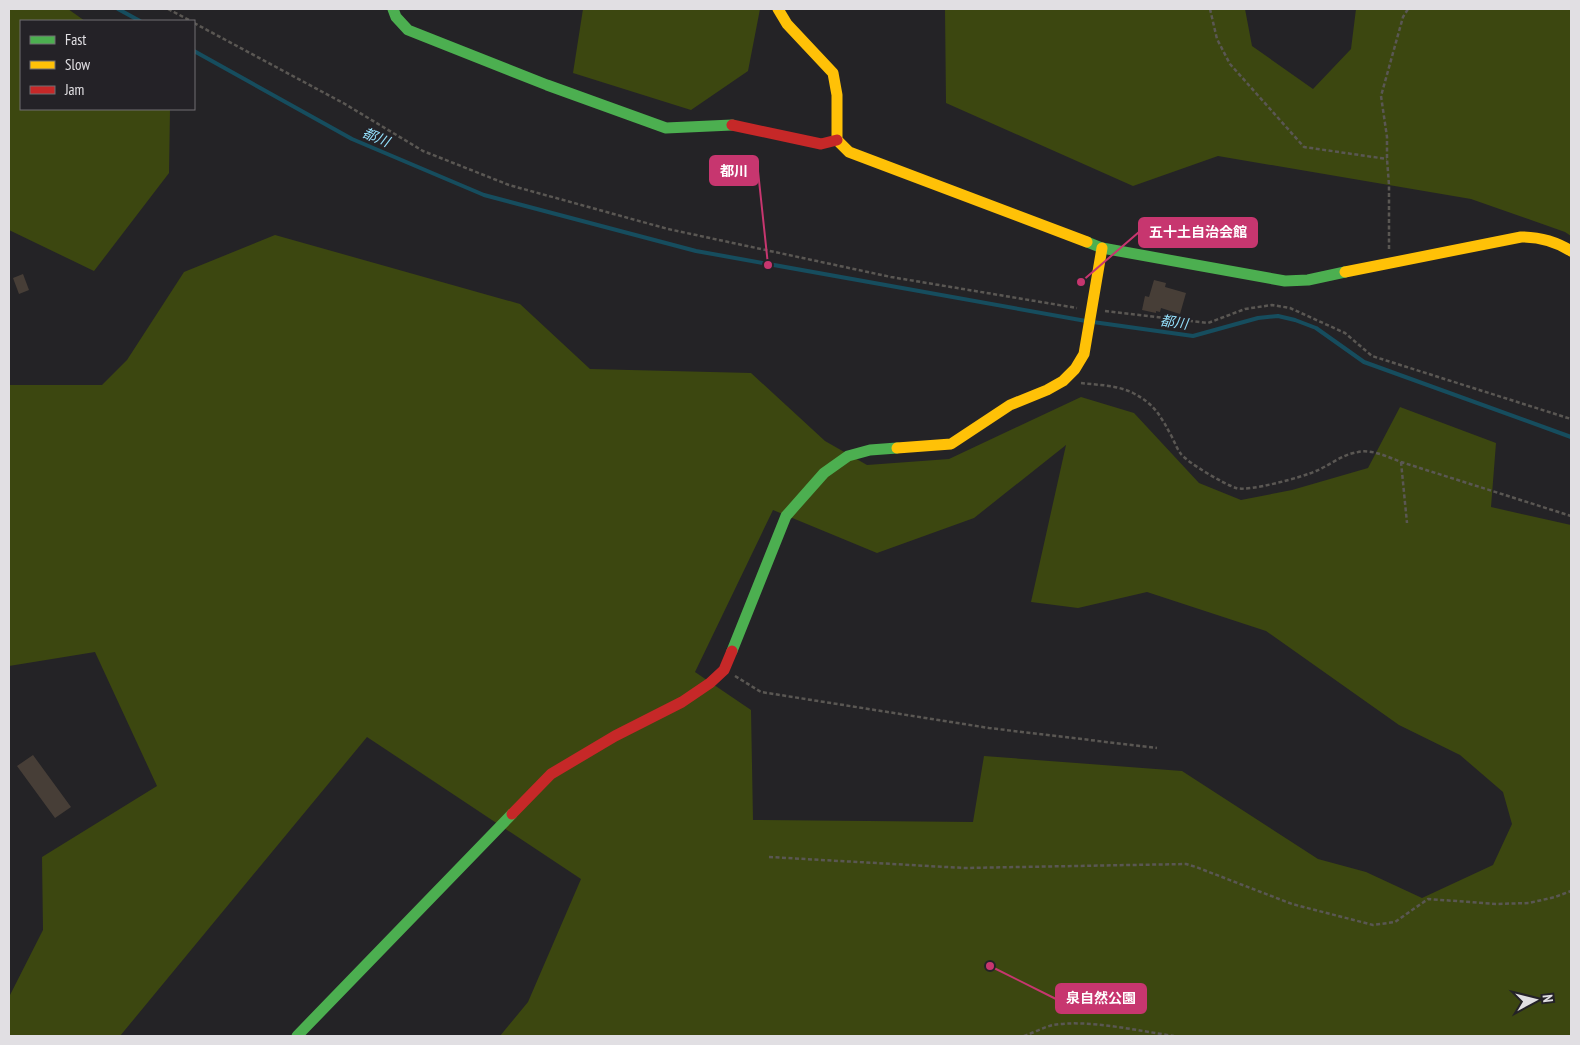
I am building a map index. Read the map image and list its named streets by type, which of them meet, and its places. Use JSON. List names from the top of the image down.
{
  "water": ["都川"],
  "places": ["都川", "五十土自治会館", "泉自然公園"],
  "legend": ["Fast", "Slow", "Jam"],
  "north": "right"
}
